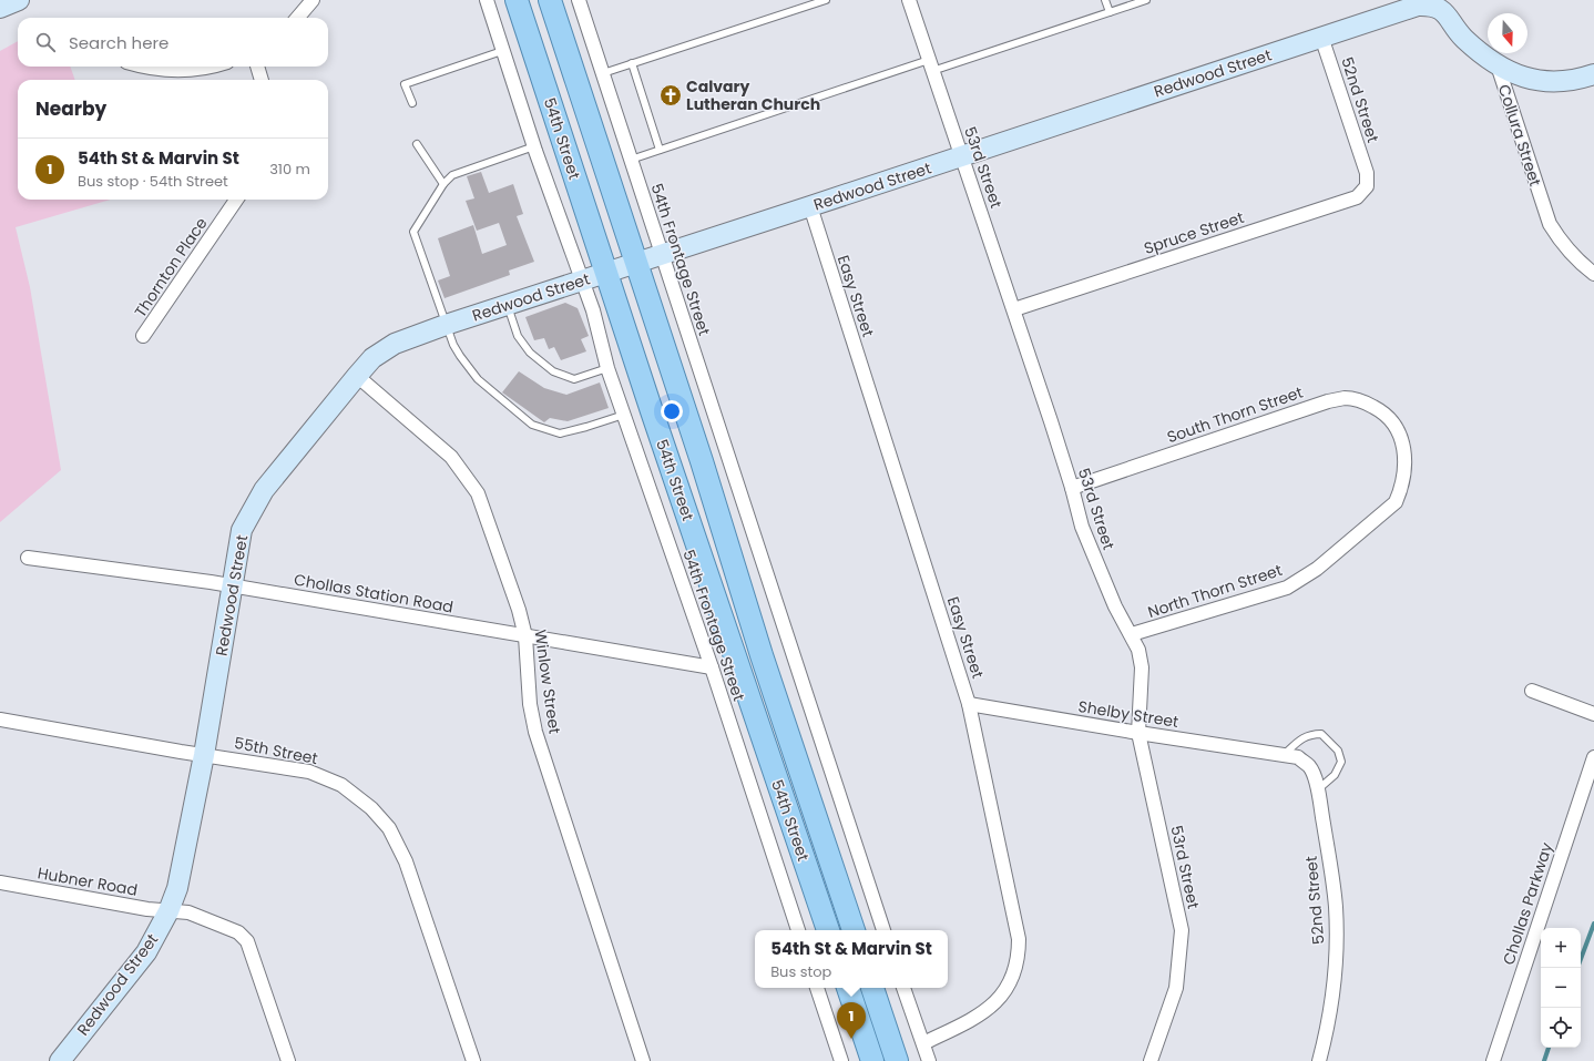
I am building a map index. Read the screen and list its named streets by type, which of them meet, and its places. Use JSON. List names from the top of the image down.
{
  "streets": {
    "main road": ["54th Street"],
    "street": [
      "Redwood Street",
      "52nd Street",
      "Collura Street",
      "53rd Street",
      "Spruce Street",
      "54th Frontage Street",
      "Thornton Place",
      "Easy Street",
      "South Thorn Street",
      "North Thorn Street",
      "Chollas Station Road",
      "Winlow Street",
      "Shelby Street",
      "55th Street",
      "Hubner Road",
      "Chollas Parkway"
    ]
  },
  "crossings": [
    ["Redwood Street", "52nd Street"],
    ["Redwood Street", "Collura Street"],
    ["Redwood Street", "54th Street"],
    ["Redwood Street", "53rd Street"],
    ["Redwood Street", "54th Frontage Street"],
    ["Redwood Street", "Easy Street"],
    ["Redwood Street", "Chollas Station Road"],
    ["Redwood Street", "Winlow Street"],
    ["Redwood Street", "55th Street"],
    ["Redwood Street", "Hubner Road"],
    ["52nd Street", "Spruce Street"],
    ["52nd Street", "Shelby Street"],
    ["53rd Street", "Spruce Street"],
    ["53rd Street", "South Thorn Street"],
    ["53rd Street", "North Thorn Street"],
    ["53rd Street", "Shelby Street"],
    ["54th Frontage Street", "Chollas Station Road"],
    ["Easy Street", "Shelby Street"],
    ["South Thorn Street", "North Thorn Street"],
    ["Chollas Station Road", "Winlow Street"]
  ],
  "places": {
    "church": ["Calvary Lutheran Church"]
  },
  "north": "bottom",
  "page": {
    "search": "Search here",
    "heading": "Nearby",
    "list": [
      {
        "mark": "1",
        "name": "54th St & Marvin St",
        "note": "Bus stop · 54th Street",
        "value": "310 m"
      }
    ],
    "map_buttons": ["+", "−"],
    "popup": ["54th St & Marvin St", "Bus stop"],
    "pins": "1"
  }
}
